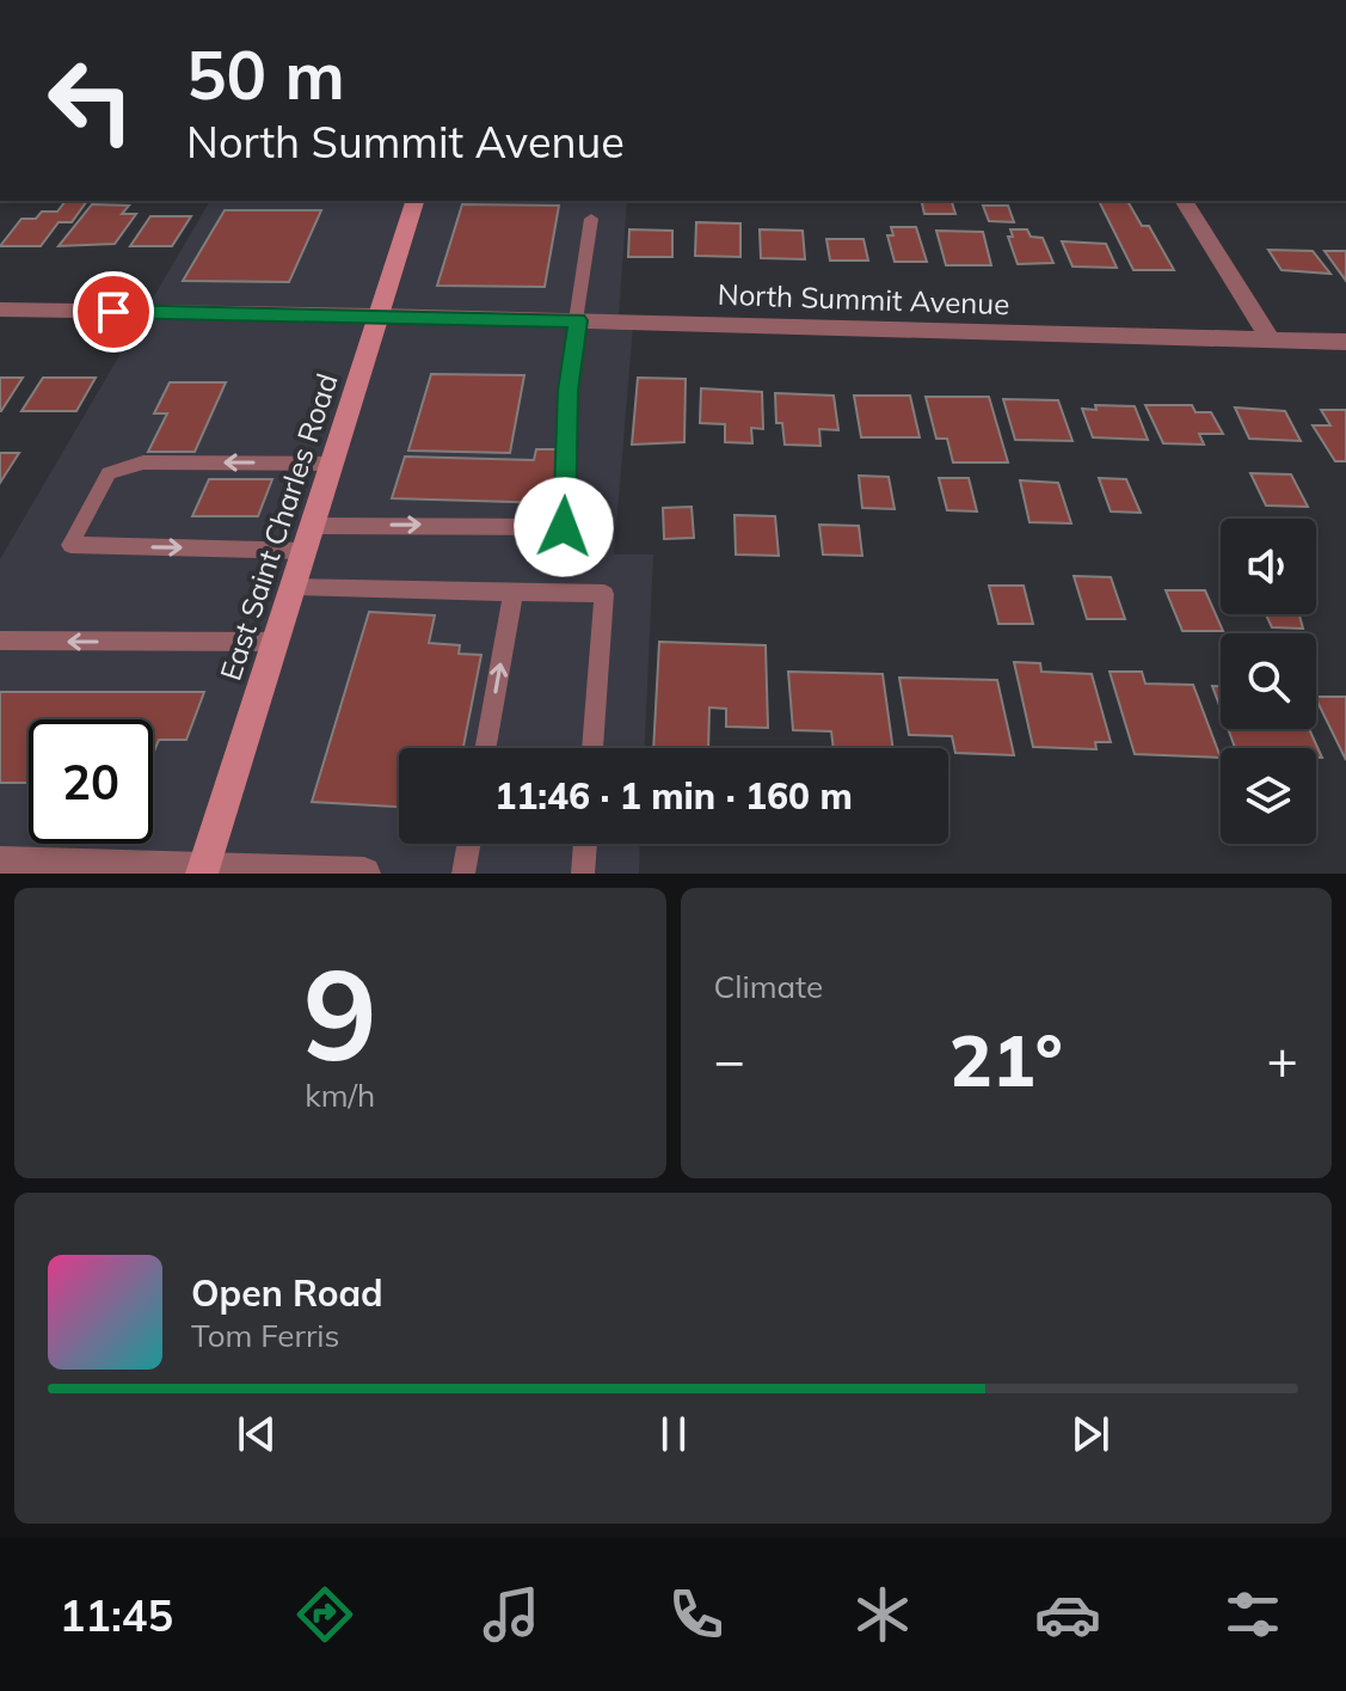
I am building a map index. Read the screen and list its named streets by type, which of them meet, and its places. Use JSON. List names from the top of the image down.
{
  "streets": {
    "main road": ["East Saint Charles Road"],
    "street": ["North Summit Avenue"]
  },
  "crossings": [
    ["North Summit Avenue", "East Saint Charles Road"]
  ],
  "page": {
    "turn": ["50 m", "North Summit Avenue"],
    "limit": "20",
    "trip": "11:46 · 1 min · 160 m",
    "tile": [
      ["9", "km/h"],
      "Climate"
    ],
    "heat": ["−", "21°", "+"],
    "song": ["Open Road", "Tom Ferris"],
    "tabs": "11:45"
  }
}
